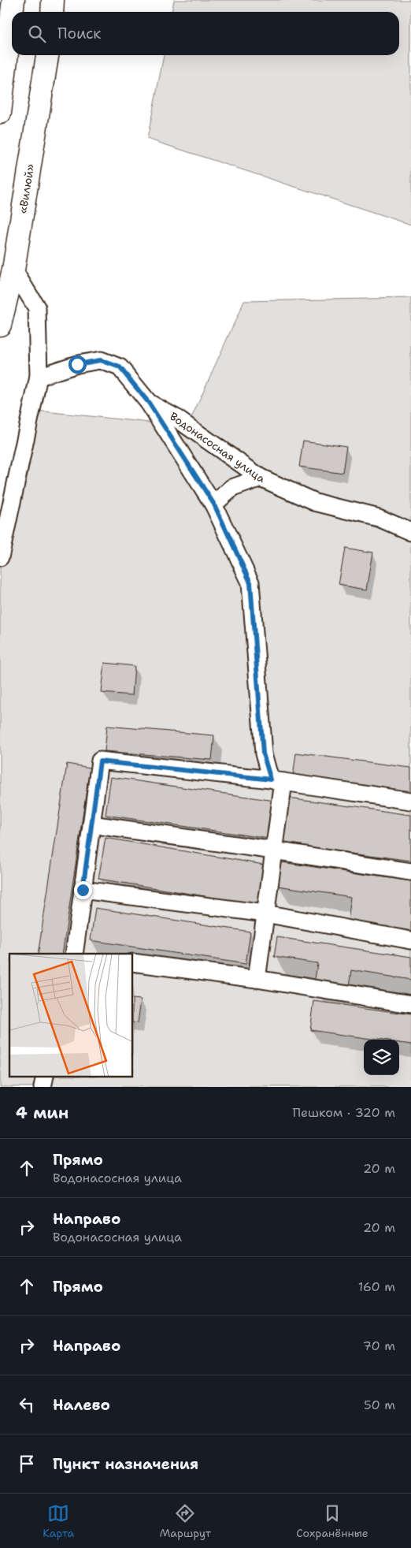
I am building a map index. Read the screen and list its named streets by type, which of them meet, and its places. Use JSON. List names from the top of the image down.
{
  "streets": {
    "highway": ["«Вилюй»"],
    "street": ["Водонасосная улица"]
  },
  "page": {
    "search": "Поиск",
    "heading": ["4 мин", "Пешком · 320 m"],
    "list": [
      ["Прямо", "Водонасосная улица", "20 m"],
      ["Направо", "Водонасосная улица", "20 m"],
      ["Прямо", "160 m"],
      ["Направо", "70 m"],
      ["Налево", "50 m"],
      "Пункт назначения"
    ],
    "nav": ["Карта", "Маршрут", "Сохранённые"]
  }
}
